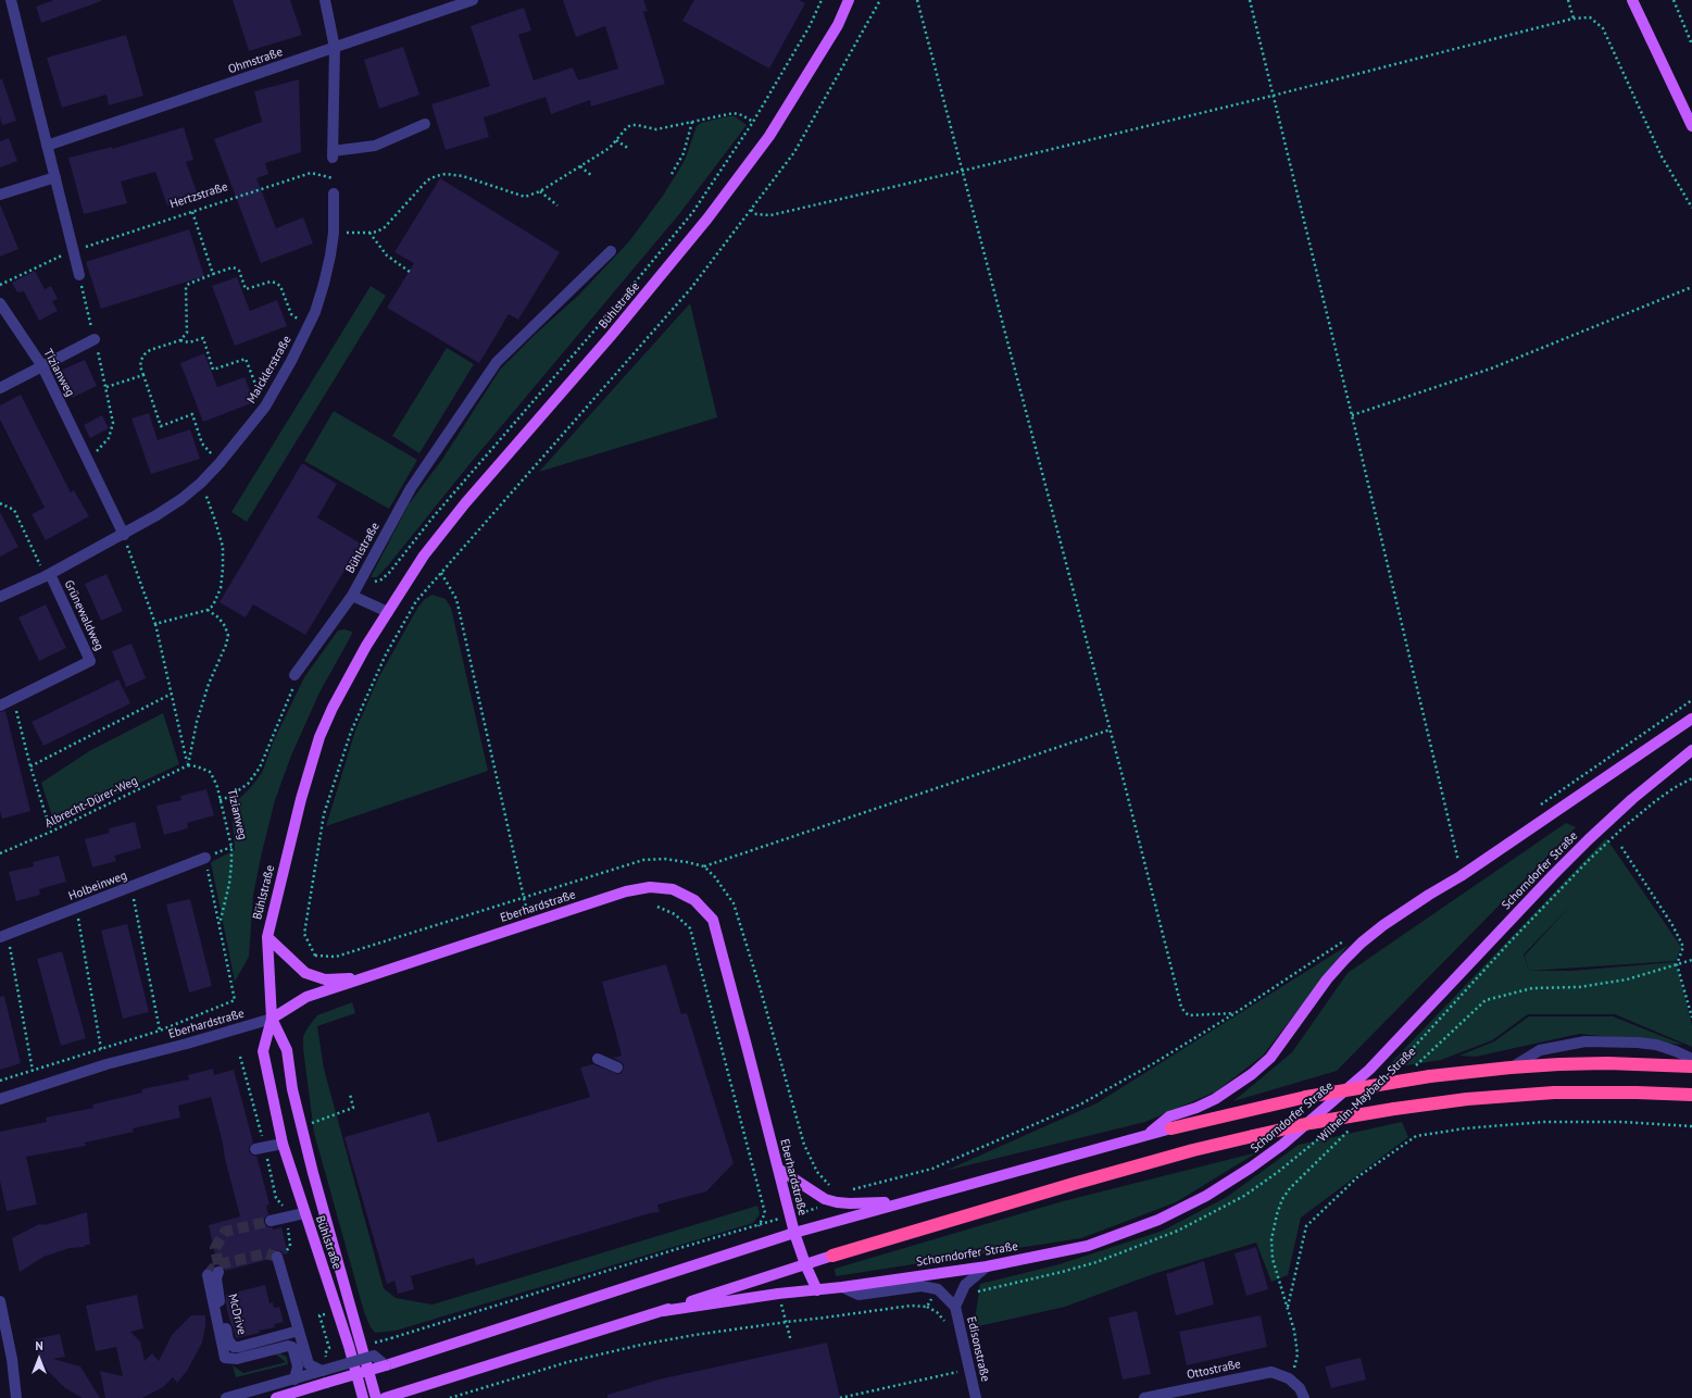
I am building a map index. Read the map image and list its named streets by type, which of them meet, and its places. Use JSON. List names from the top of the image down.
{
  "streets": {
    "main road": ["Bühlstraße", "Schorndorfer Straße", "Eberhardstraße"],
    "street": [
      "Ohmstraße",
      "Maicklerstraße",
      "Tizianweg",
      "Grünewaldweg",
      "Holbeinweg",
      "McDrive",
      "Edisonstraße",
      "Ottostraße"
    ],
    "path": ["Hertzstraße", "Albrecht-Dürer-Weg", "Wilhelm-Maybach-Straße"]
  },
  "crossings": [
    ["Bühlstraße", "Eberhardstraße"],
    ["Maicklerstraße", "Tizianweg"],
    ["Maicklerstraße", "Grünewaldweg"],
    ["Tizianweg", "Albrecht-Dürer-Weg"],
    ["Tizianweg", "Holbeinweg"],
    ["Tizianweg", "Eberhardstraße"],
    ["Schorndorfer Straße", "Eberhardstraße"],
    ["Schorndorfer Straße", "Edisonstraße"],
    ["Holbeinweg", "Eberhardstraße"],
    ["Wilhelm-Maybach-Straße", "Ottostraße"]
  ],
  "north": "top"
}
